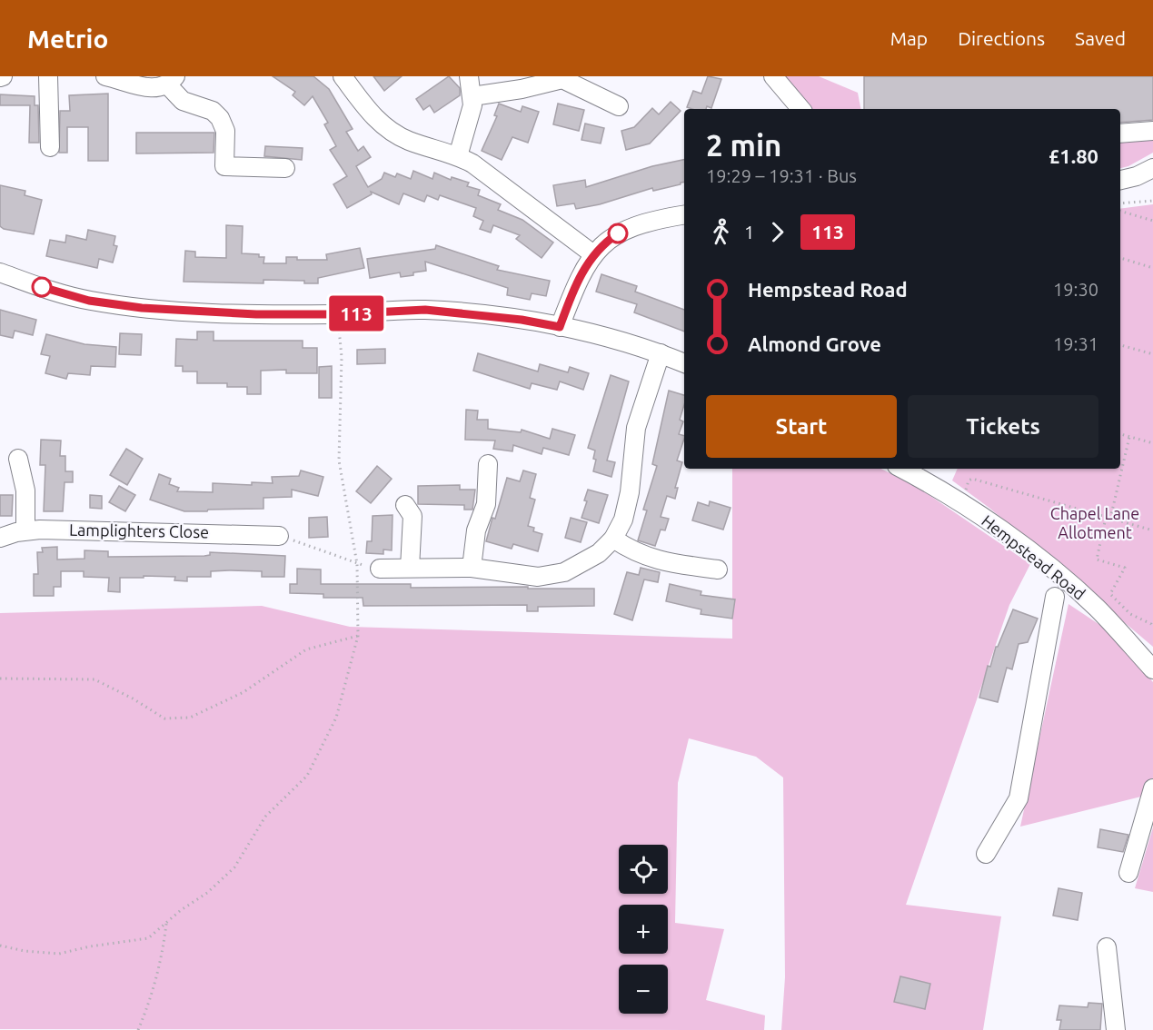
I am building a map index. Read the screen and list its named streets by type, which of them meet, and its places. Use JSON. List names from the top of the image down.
{
  "streets": {
    "street": ["Lamplighters Close", "Hempstead Road"]
  },
  "parks": ["Chapel Lane Allotment"],
  "lines": ["bus line 113"],
  "page": {
    "header": "Metrio",
    "nav": ["Map", "Directions", "Saved"],
    "on_map": "113",
    "heading": ["2 min", "19:29 – 19:31 · Bus", "£1.80"],
    "legs": ["1", "113"],
    "list": [
      {
        "name": "Hempstead Road",
        "value": "19:30"
      },
      {
        "name": "Almond Grove",
        "value": "19:31"
      }
    ],
    "buttons": ["Start", "Tickets"],
    "map_buttons": ["+", "−"]
  }
}
